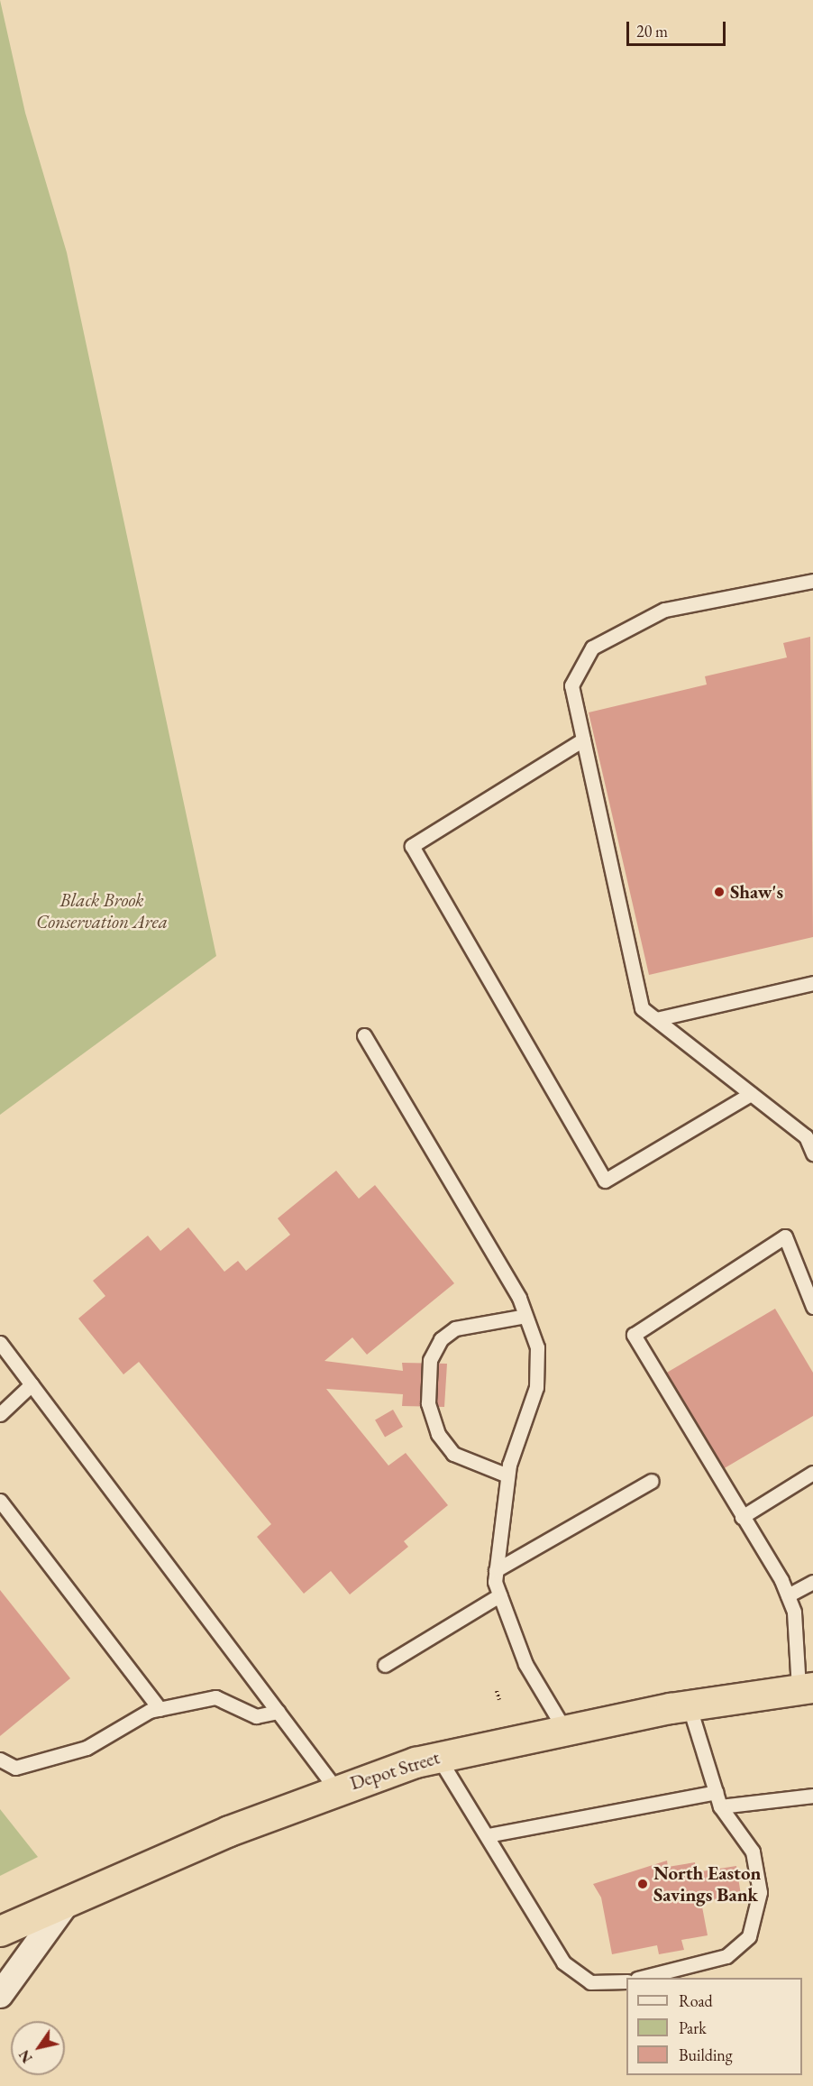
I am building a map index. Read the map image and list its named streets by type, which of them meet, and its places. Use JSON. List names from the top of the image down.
{
  "streets": {
    "highway": ["Depot Street"]
  },
  "parks": ["Black Brook Conservation Area"],
  "places": ["Shaw's", "North Easton Savings Bank"],
  "legend": ["Road", "Park", "Building"],
  "scale_bar": "20 m",
  "north": "bottom left"
}
